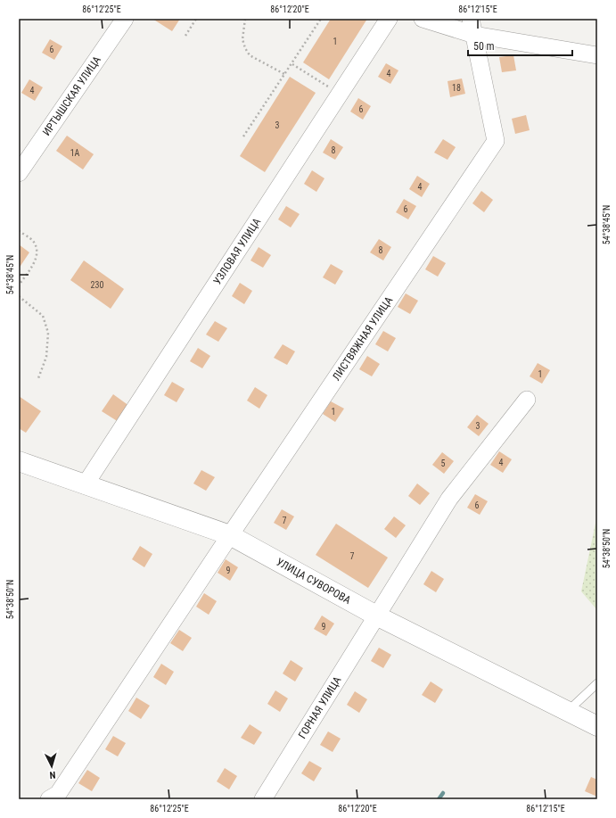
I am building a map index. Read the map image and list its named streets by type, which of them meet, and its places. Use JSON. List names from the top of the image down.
{
  "streets": {
    "street": [
      "ИРТЫШСКАЯ УЛИЦА",
      "УЗЛОВАЯ УЛИЦА",
      "ЛИСТВЯЖНАЯ УЛИЦА",
      "УЛИЦА СУВОРОВА",
      "ГОРНАЯ УЛИЦА"
    ]
  },
  "crossings": [
    ["УЗЛОВАЯ УЛИЦА", "УЛИЦА СУВОРОВА"],
    ["ЛИСТВЯЖНАЯ УЛИЦА", "УЛИЦА СУВОРОВА"],
    ["УЛИЦА СУВОРОВА", "ГОРНАЯ УЛИЦА"]
  ],
  "house_numbers": [
    "1",
    "6",
    "4",
    "18",
    "4",
    "6",
    "3",
    "8",
    "1А",
    "4",
    "6",
    "8",
    "230",
    "1",
    "1",
    "3",
    "4",
    "5",
    "6",
    "7",
    "7",
    "9",
    "9"
  ],
  "scale_bar": "50 m",
  "north": "bottom",
  "coordinates": [
    "86°12'25\"E",
    "86°12'20\"E",
    "86°12'15\"E",
    "54°38'45\"N",
    "54°38'50\"N"
  ]
}
